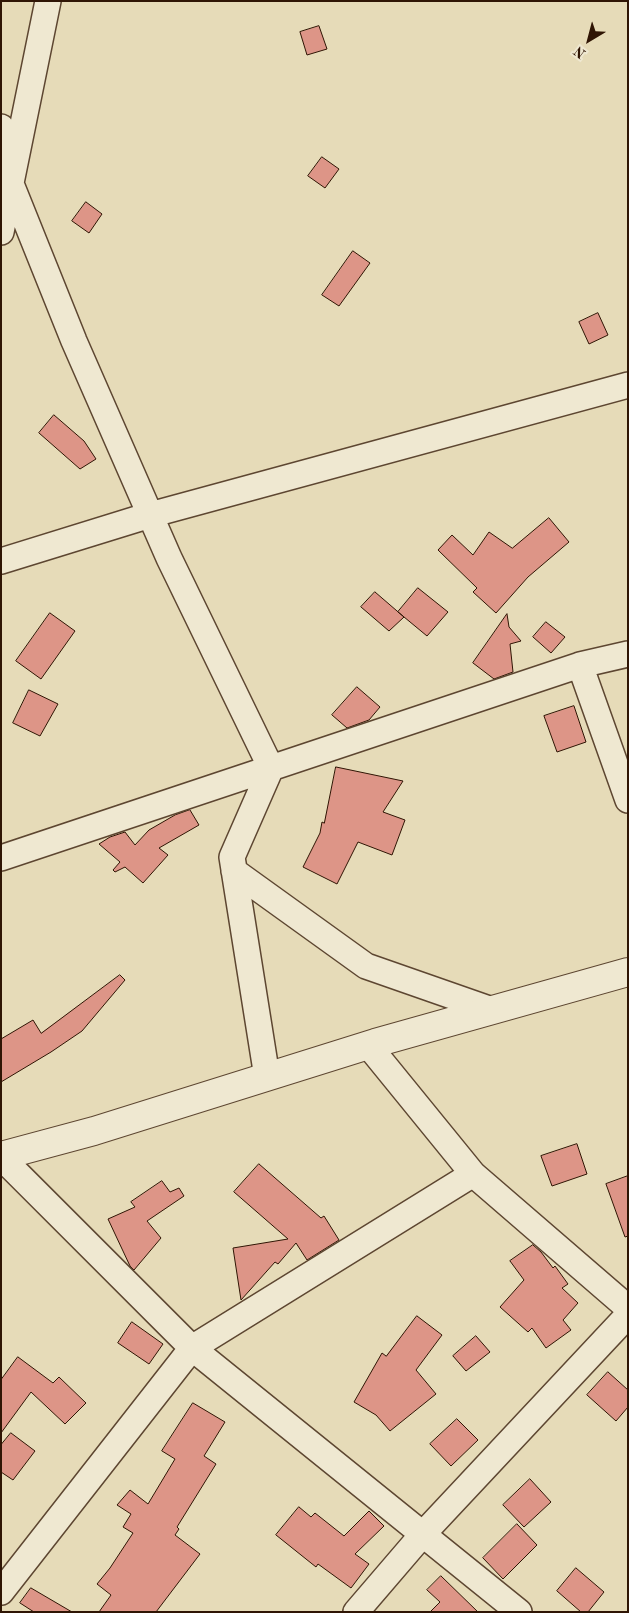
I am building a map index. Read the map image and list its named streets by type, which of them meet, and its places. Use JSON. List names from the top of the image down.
{
  "north": "bottom left"
}
